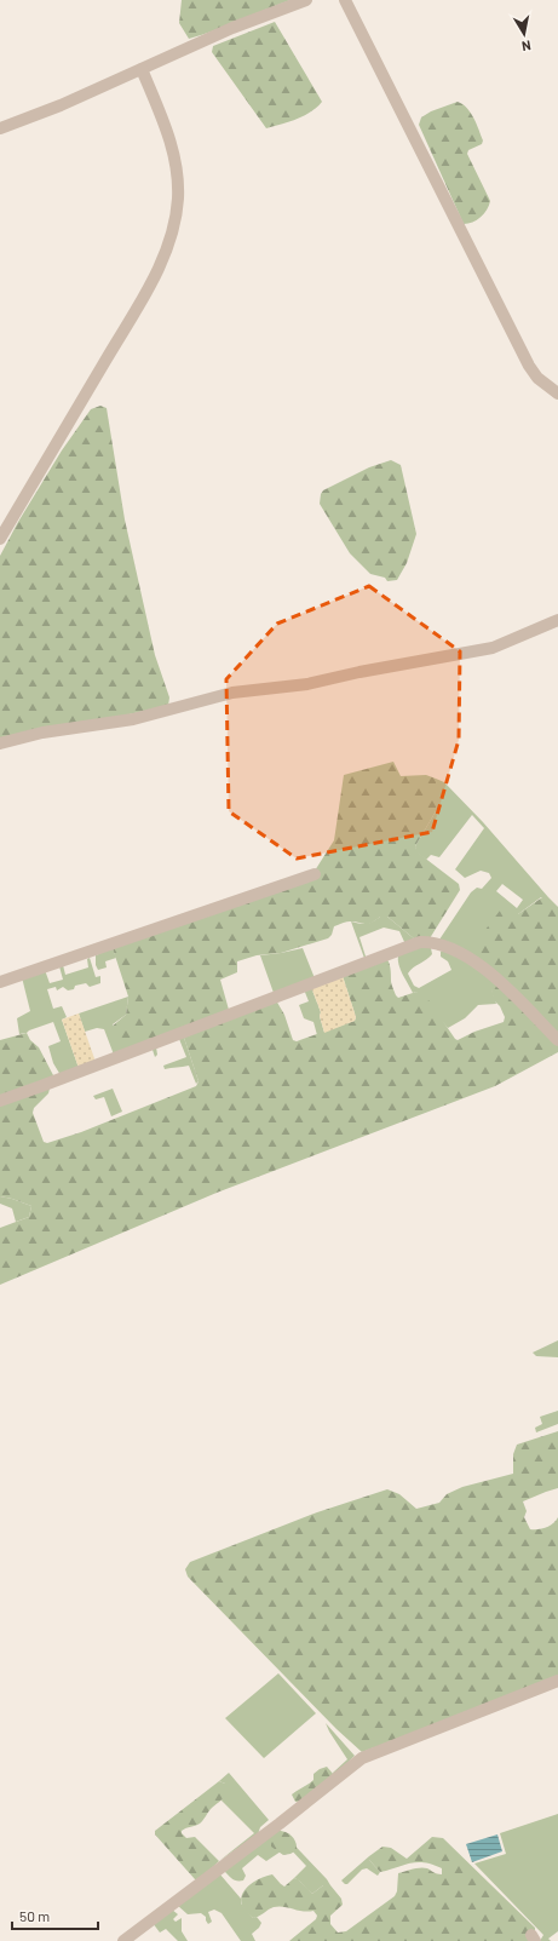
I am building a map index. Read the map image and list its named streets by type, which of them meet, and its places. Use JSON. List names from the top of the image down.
{
  "scale_bar": "50 m",
  "north": "bottom"
}
